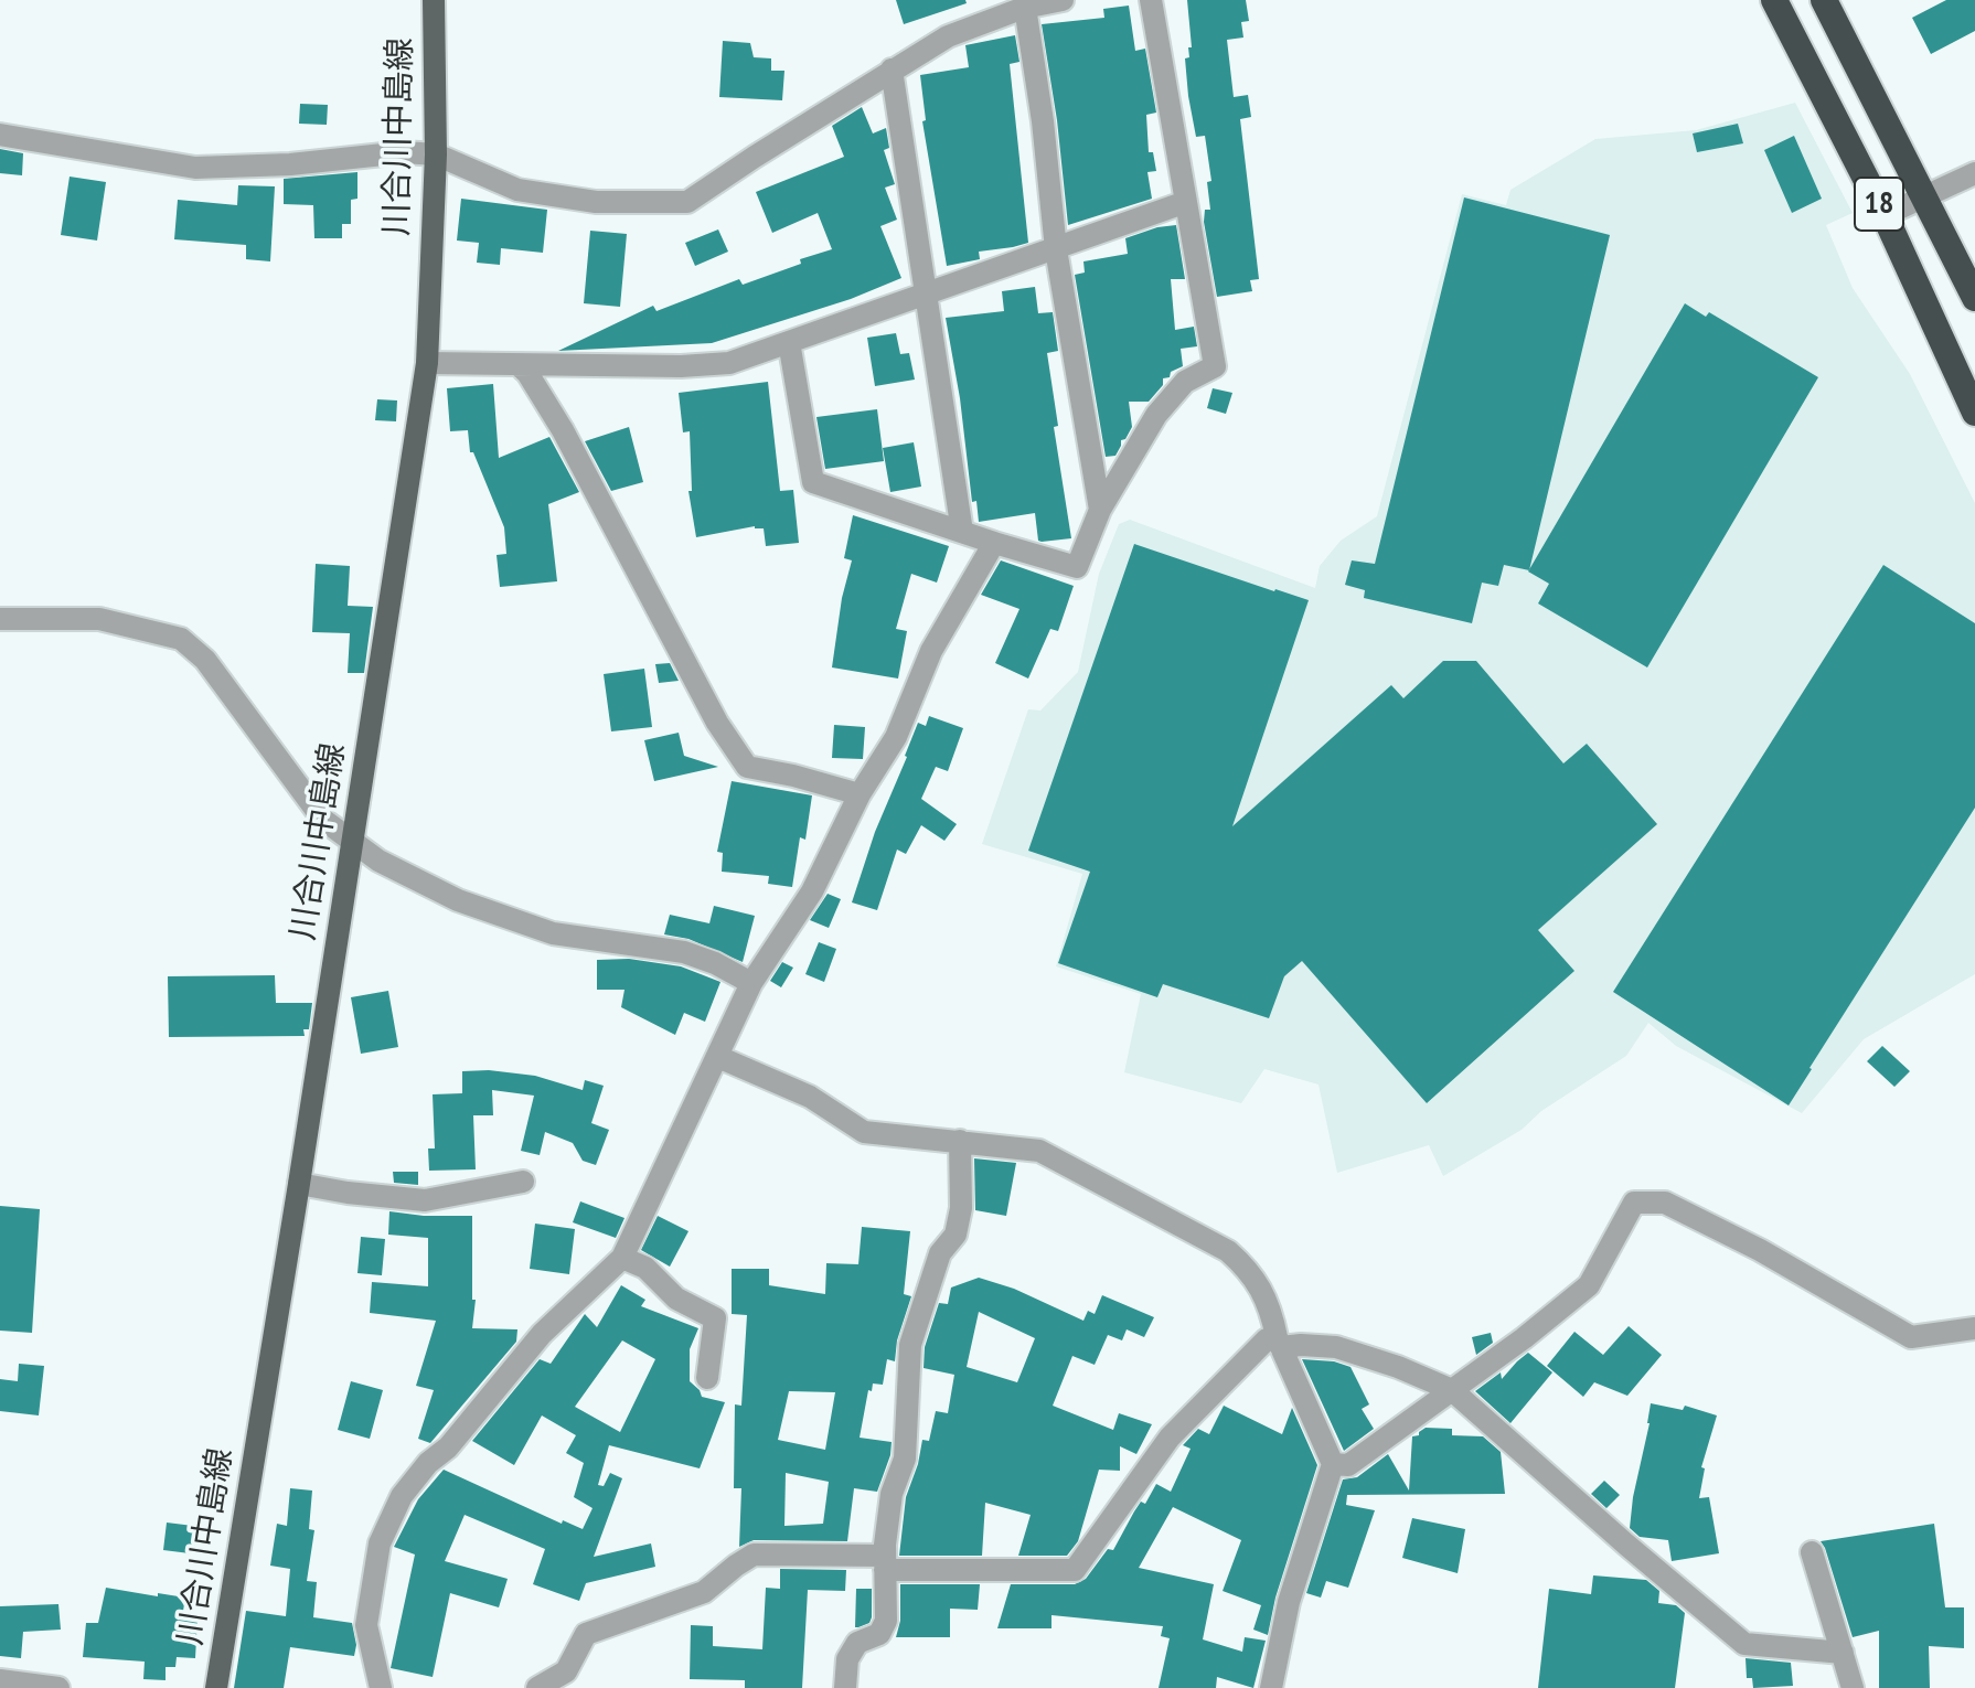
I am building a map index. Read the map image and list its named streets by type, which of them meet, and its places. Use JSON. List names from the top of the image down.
{
  "streets": {
    "highway": ["18"],
    "main road": ["川合川中島線"]
  }
}
